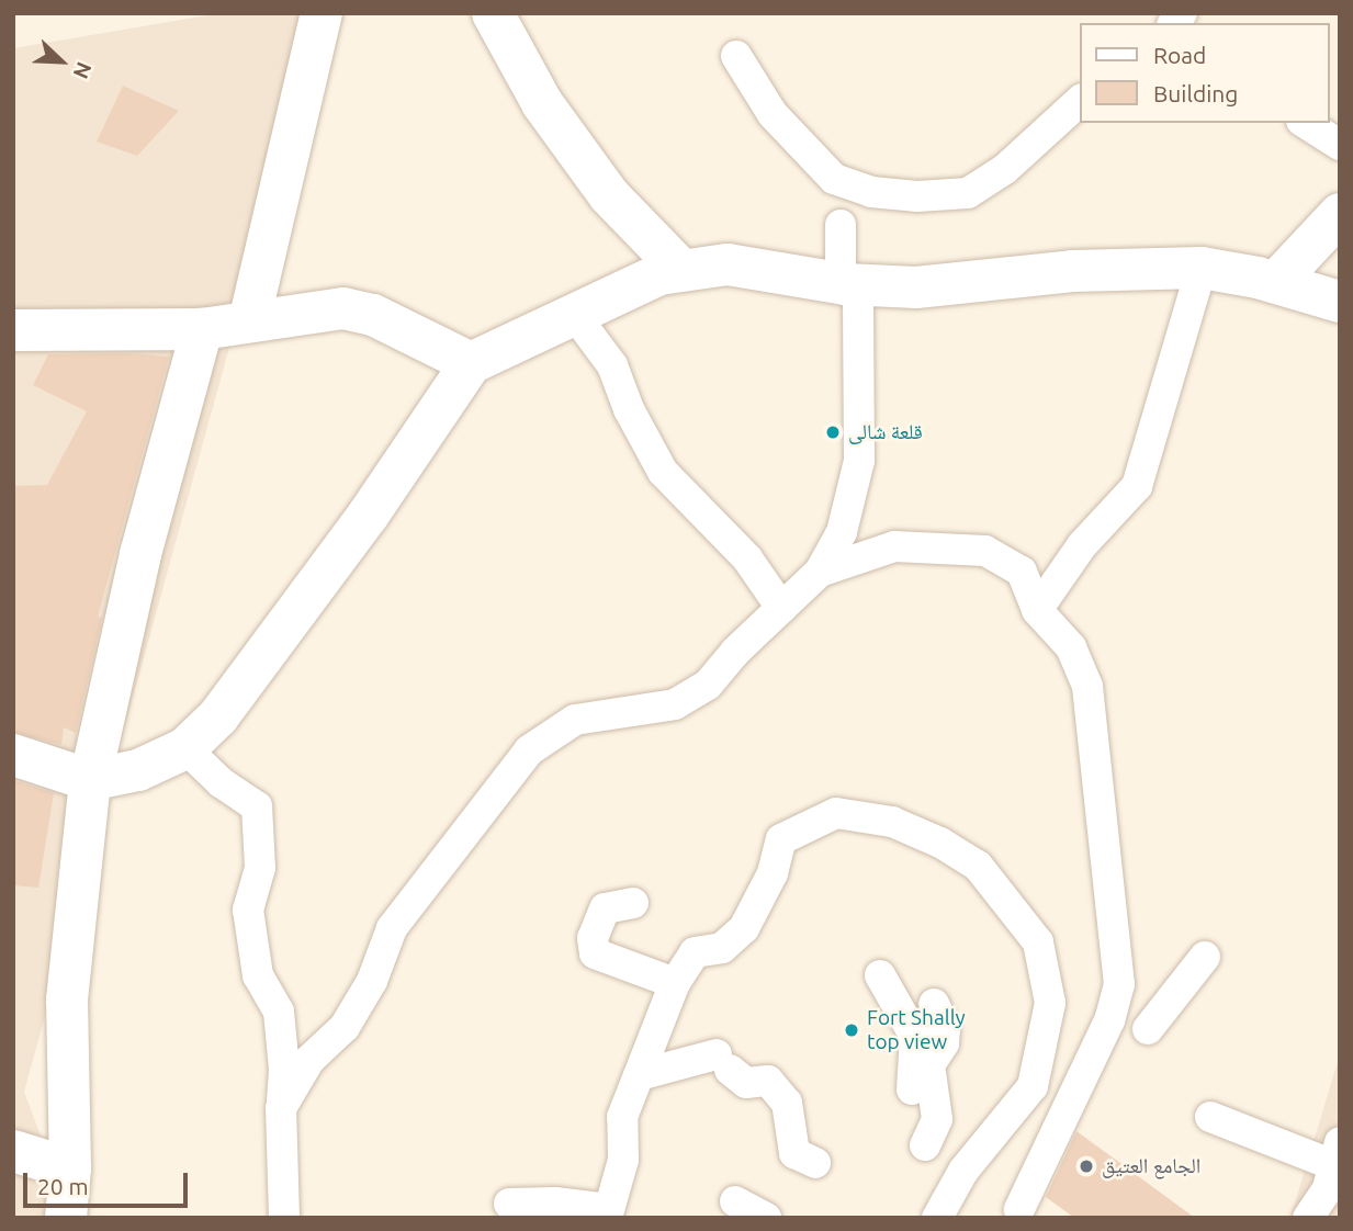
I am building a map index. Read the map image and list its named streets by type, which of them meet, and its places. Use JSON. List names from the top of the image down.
{
  "places": ["قلعة شالى", "Fort Shally top view", "الجامع العتيق"],
  "legend": ["Road", "Building"],
  "scale_bar": "20 m",
  "north": "bottom right"
}
